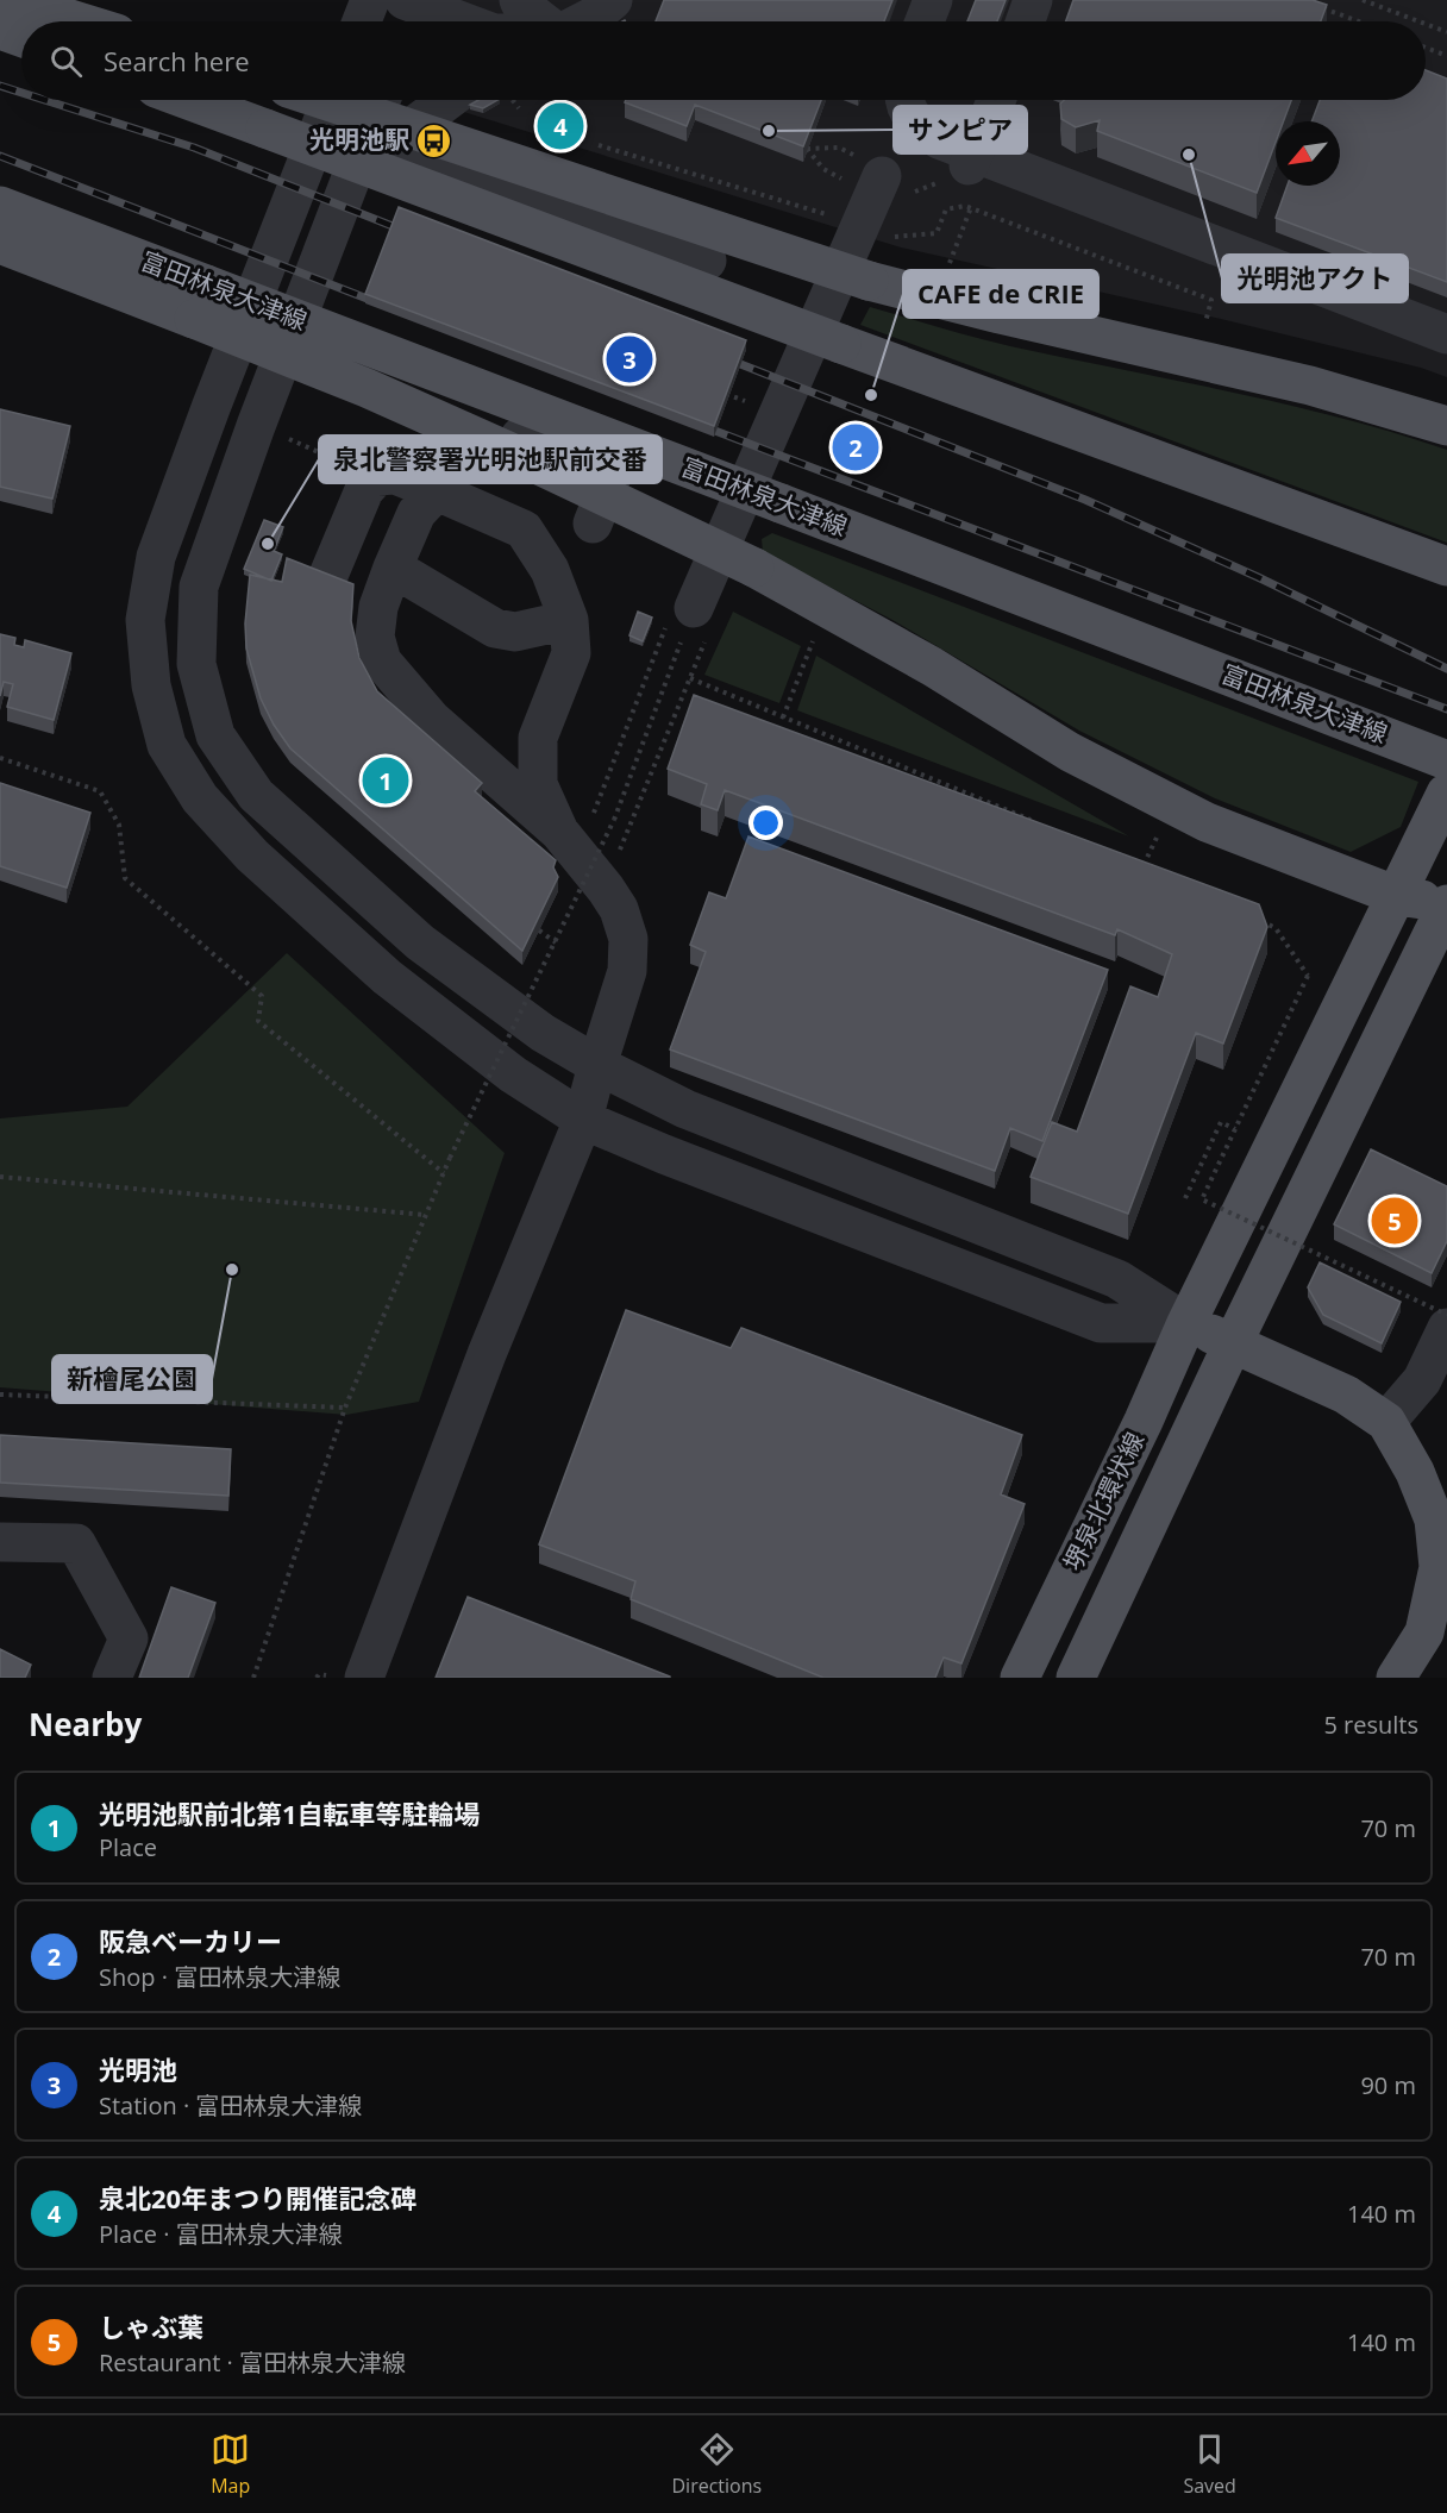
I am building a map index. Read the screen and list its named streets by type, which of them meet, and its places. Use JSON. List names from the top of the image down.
{
  "streets": {
    "main road": ["富田林泉大津線", "堺泉北環状線"]
  },
  "crossings": [
    ["富田林泉大津線", "堺泉北環状線"]
  ],
  "places": {
    "other": [
      "サンピア",
      "光明池アクト",
      "CAFE de CRIE",
      "泉北警察署光明池駅前交番",
      "新檜尾公園"
    ],
    "bus stop": ["光明池駅"]
  },
  "north": "bottom left",
  "page": {
    "search": "Search here",
    "pins": [
      "4",
      "3",
      "2",
      "1",
      "5"
    ],
    "heading": ["Nearby", "5 results"],
    "list": [
      {
        "mark": "1",
        "name": "光明池駅前北第1自転車等駐輪場",
        "note": "Place",
        "value": "70 m"
      },
      {
        "mark": "2",
        "name": "阪急ベーカリー",
        "note": "Shop · 富田林泉大津線",
        "value": "70 m"
      },
      {
        "mark": "3",
        "name": "光明池",
        "note": "Station · 富田林泉大津線",
        "value": "90 m"
      },
      {
        "mark": "4",
        "name": "泉北20年まつり開催記念碑",
        "note": "Place · 富田林泉大津線",
        "value": "140 m"
      },
      {
        "mark": "5",
        "name": "しゃぶ葉",
        "note": "Restaurant · 富田林泉大津線",
        "value": "140 m"
      }
    ],
    "nav": ["Map", "Directions", "Saved"]
  }
}
